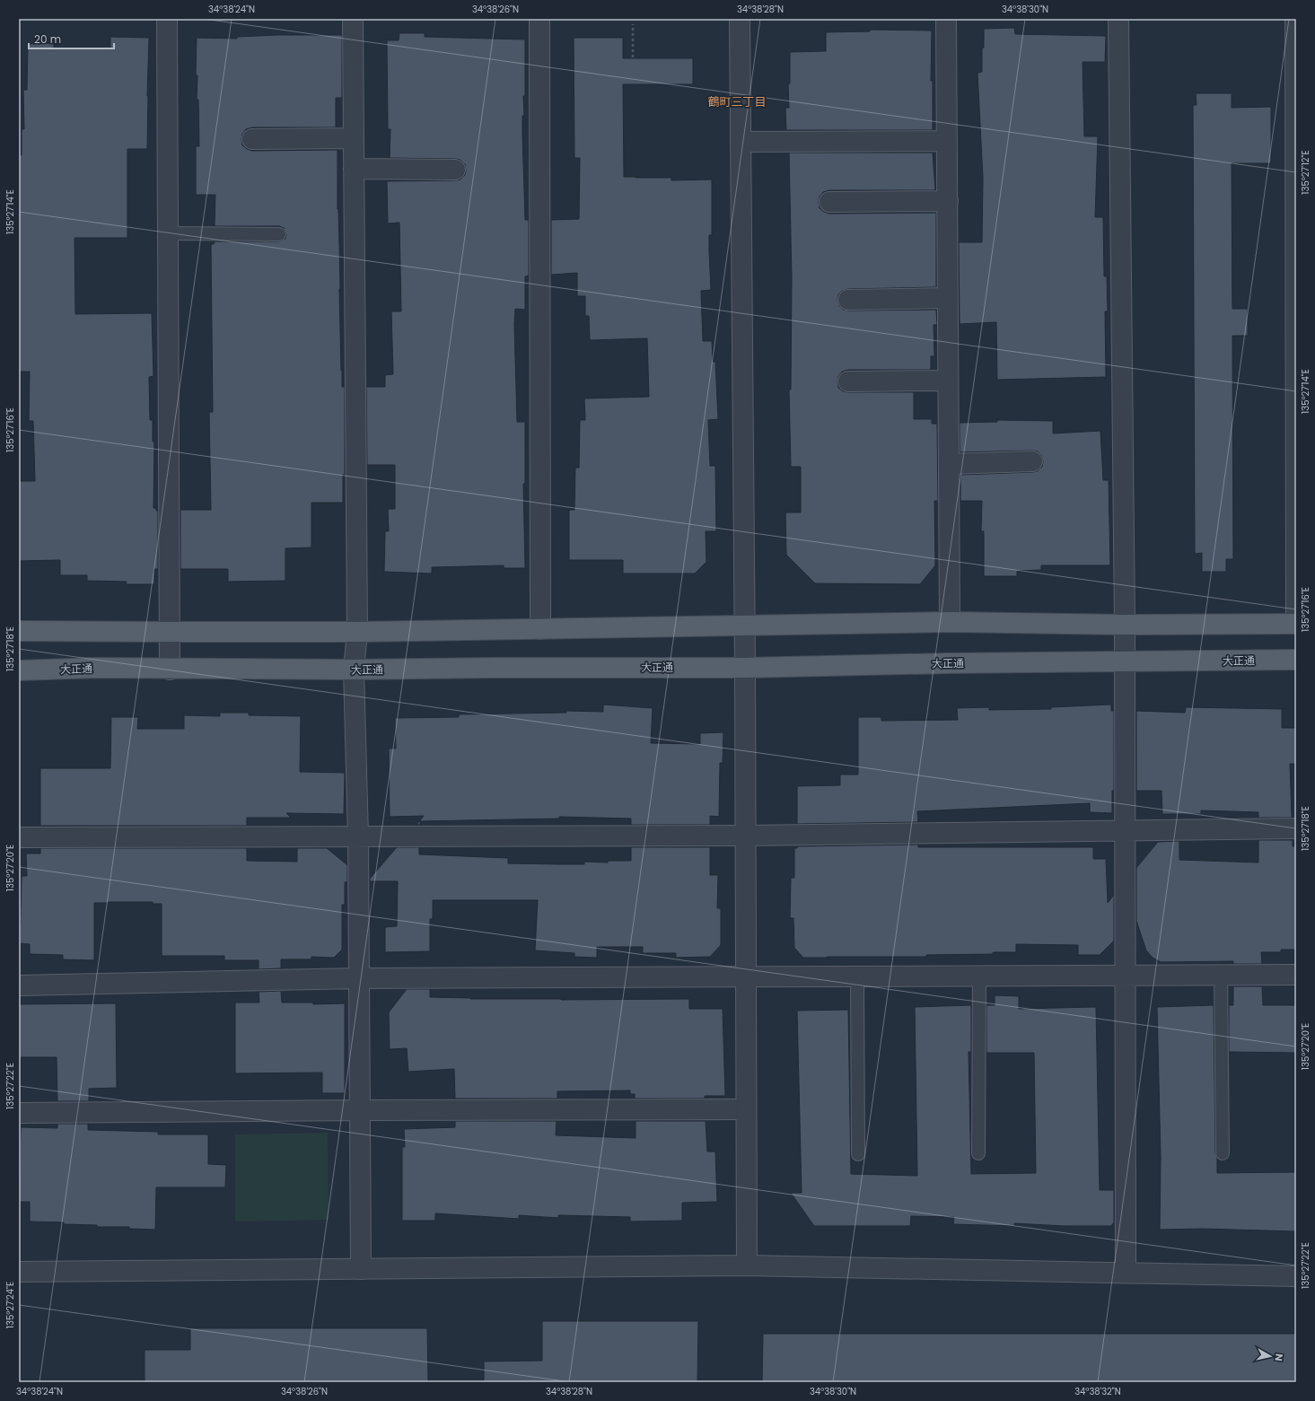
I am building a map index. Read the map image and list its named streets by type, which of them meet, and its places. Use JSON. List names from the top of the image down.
{
  "streets": {
    "main road": ["大正通"]
  },
  "districts": ["鶴町三丁目"],
  "scale_bar": "20 m",
  "north": "right",
  "coordinates": [
    "34°38'24\"N",
    "34°38'26\"N",
    "34°38'28\"N",
    "34°38'30\"N",
    "135°27'12\"E",
    "135°27'14\"E",
    "135°27'16\"E",
    "135°27'18\"E",
    "135°27'20\"E",
    "135°27'22\"E",
    "135°27'24\"E",
    "34°38'32\"N"
  ]
}
